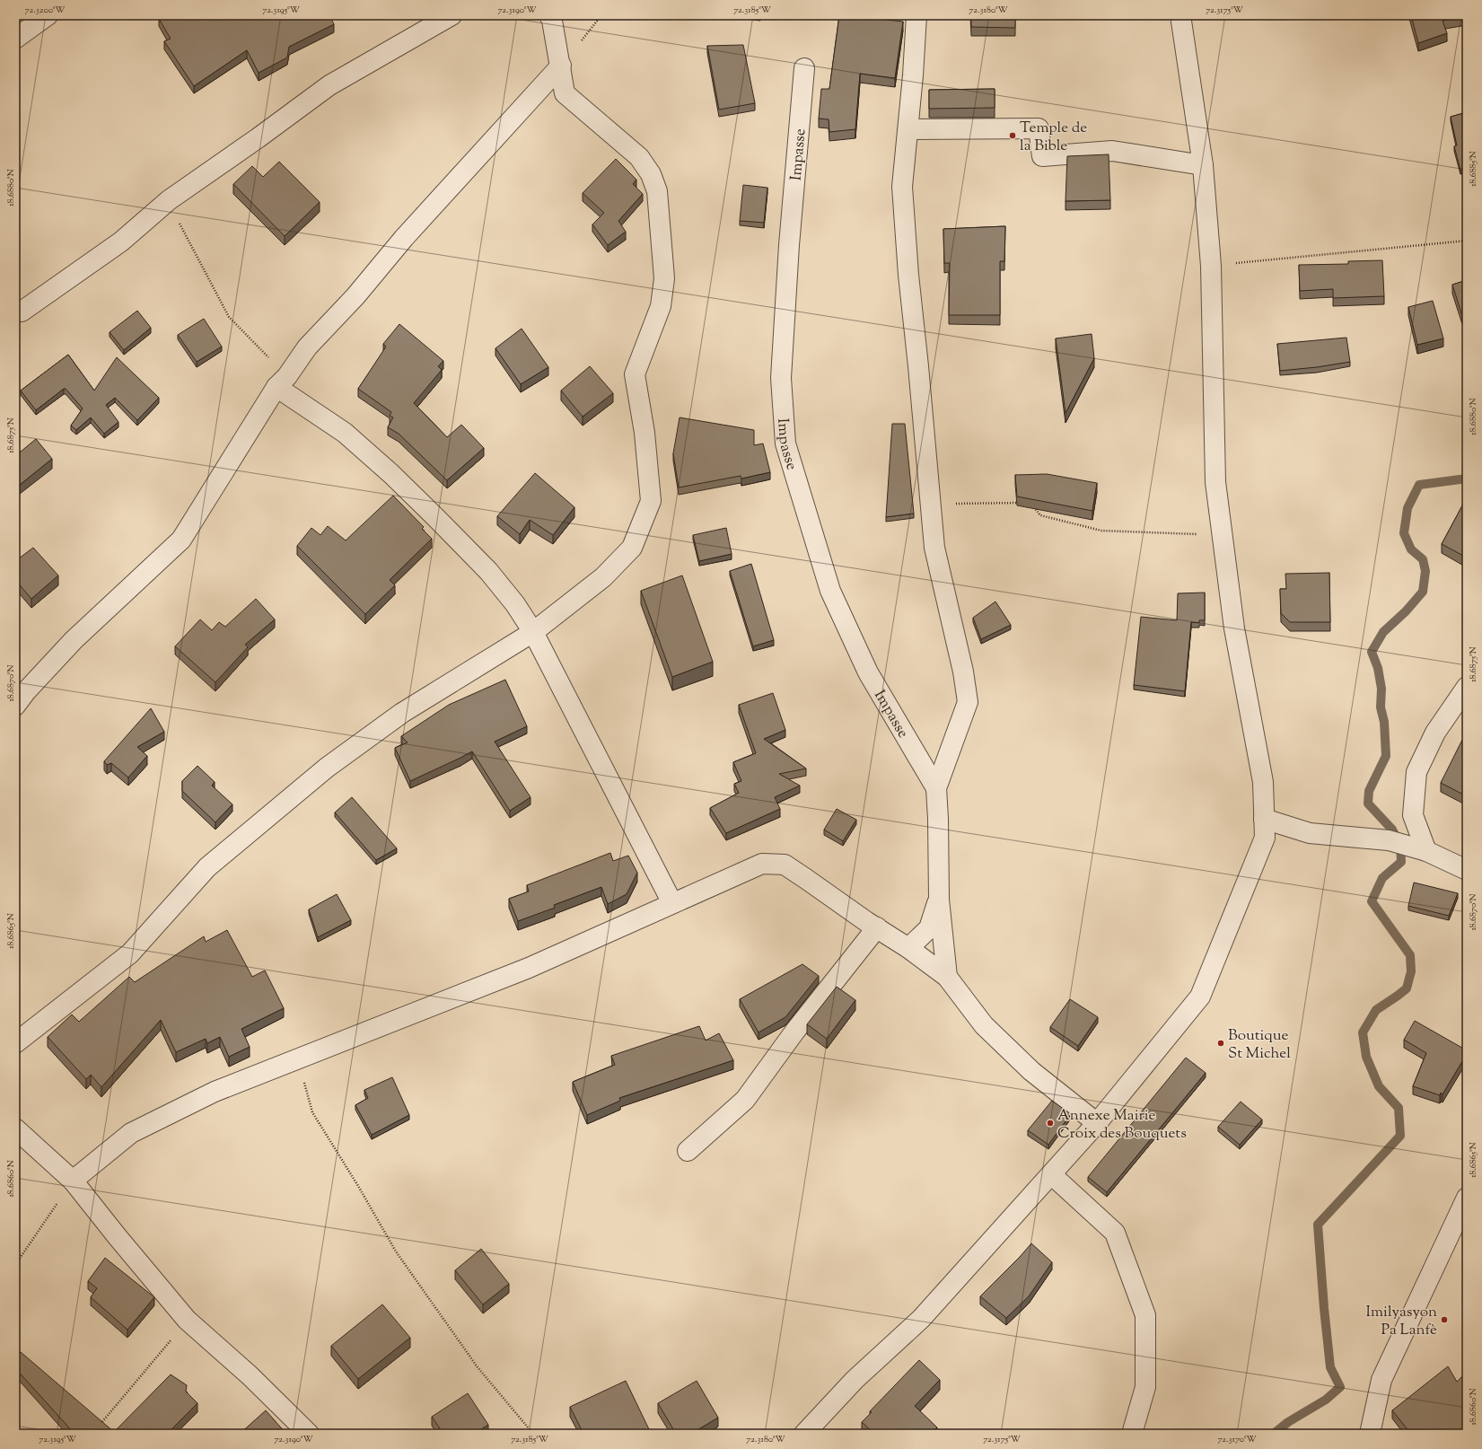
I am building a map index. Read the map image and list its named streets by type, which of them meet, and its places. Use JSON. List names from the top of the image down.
{
  "streets": {
    "street": ["Impasse"]
  },
  "places": [
    "Temple de la Bible",
    "Boutique St Michel",
    "Annexe Mairie Croix des Bouquets",
    "Imilyasyon Pa Lanfè"
  ],
  "coordinates": [
    "72.3200°W",
    "72.3195°W",
    "72.3190°W",
    "72.3185°W",
    "72.3180°W",
    "72.3175°W",
    "18.6885°N",
    "18.6880°N",
    "18.6875°N",
    "18.6870°N",
    "18.6865°N",
    "18.6860°N",
    "72.3170°W"
  ]
}
